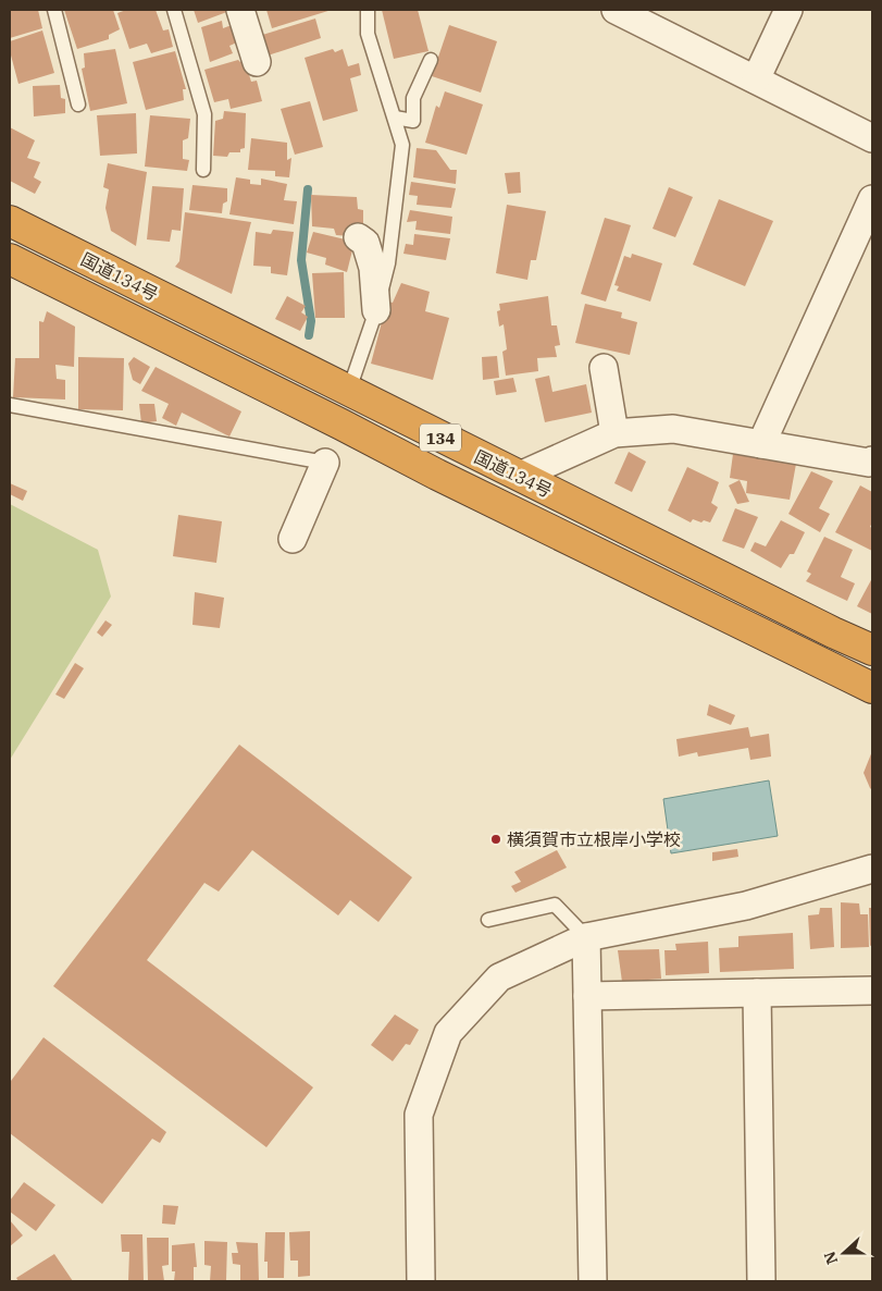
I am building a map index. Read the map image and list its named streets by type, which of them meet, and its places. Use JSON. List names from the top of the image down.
{
  "streets": {
    "highway": ["国道134号", "134"]
  },
  "places": ["横須賀市立根岸小学校"],
  "north": "left"
}
